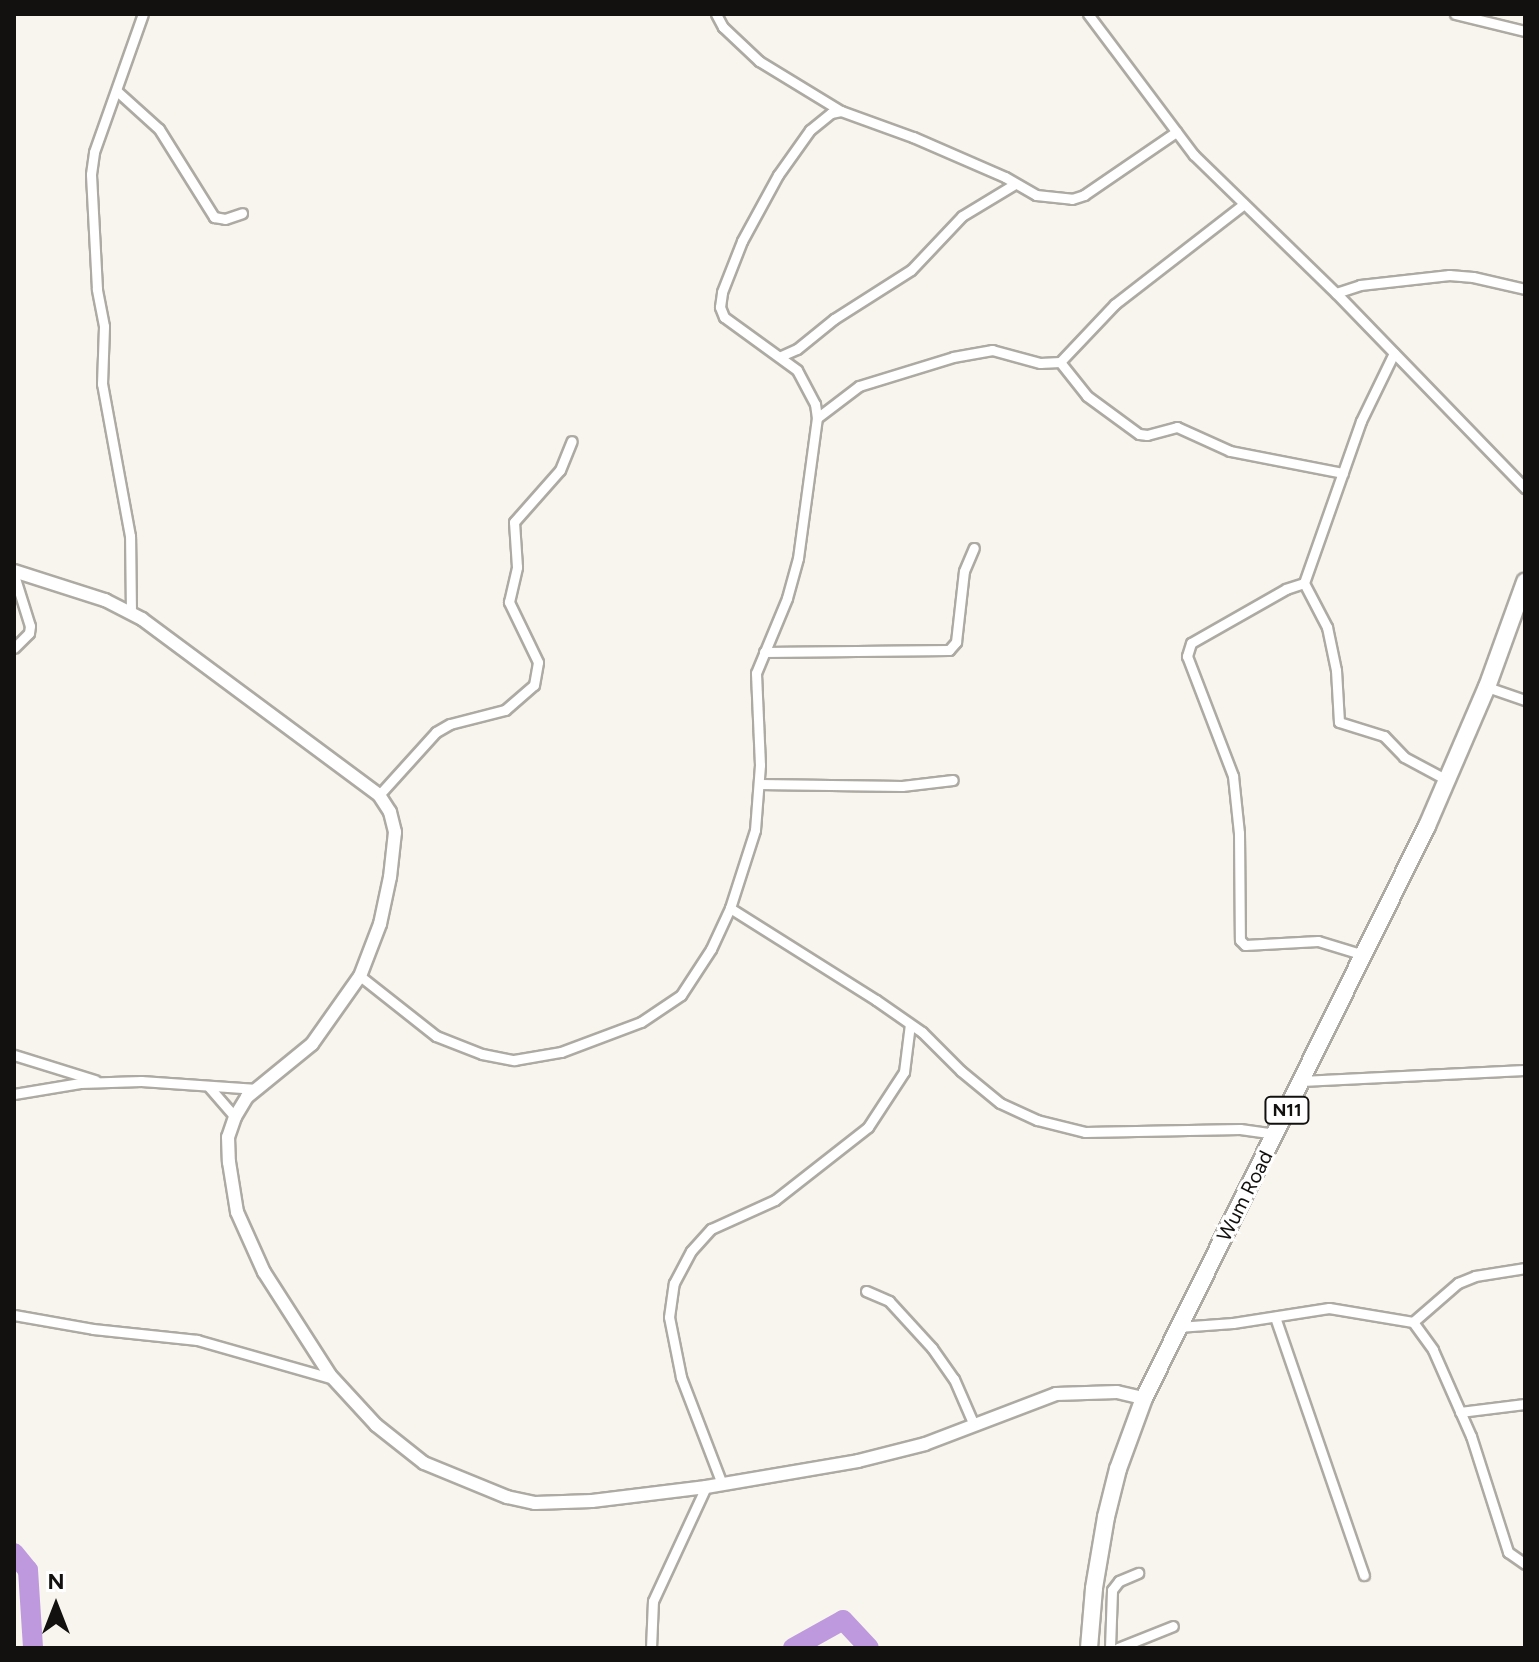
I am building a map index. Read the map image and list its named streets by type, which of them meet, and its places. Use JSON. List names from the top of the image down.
{
  "streets": {
    "highway": ["N11", "Wum Road"]
  },
  "north": "top"
}
